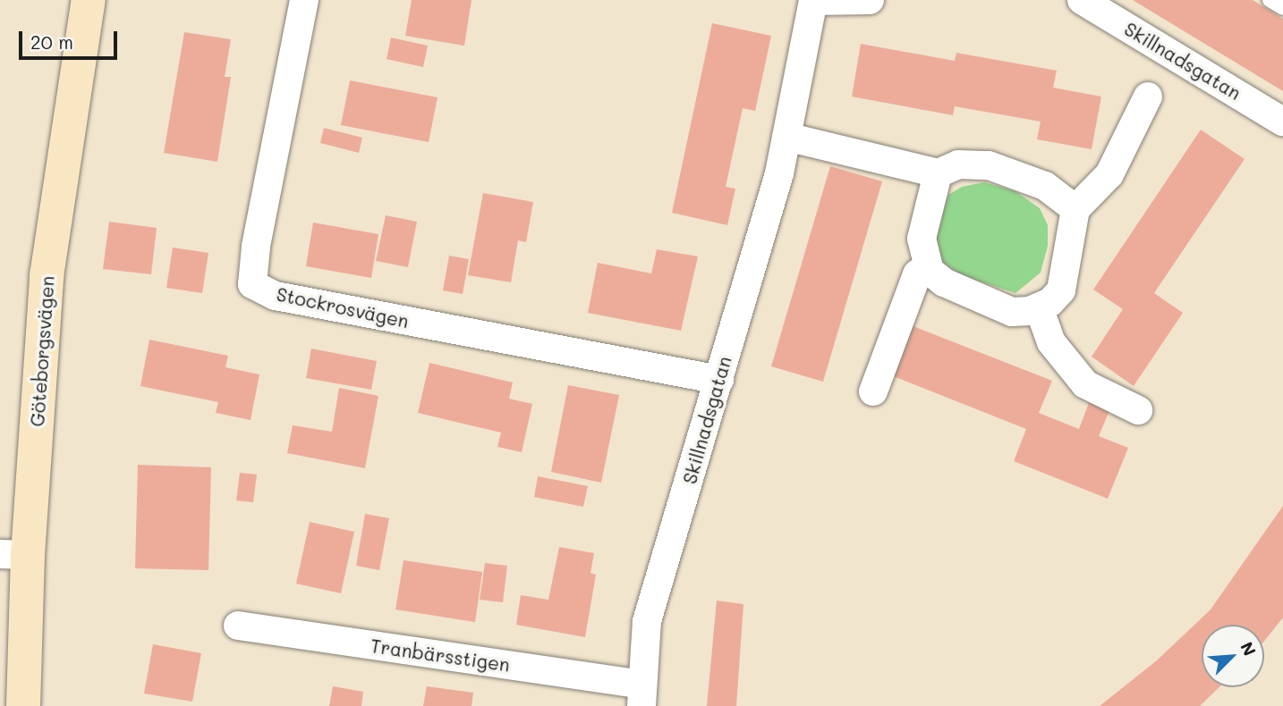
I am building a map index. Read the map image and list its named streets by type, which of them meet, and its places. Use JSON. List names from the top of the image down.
{
  "streets": {
    "street": [
      "Skillnadsgatan",
      "Stockrosvägen",
      "Göteborgsvägen",
      "Tranbärsstigen"
    ]
  },
  "crossings": [
    ["Skillnadsgatan", "Stockrosvägen"],
    ["Skillnadsgatan", "Tranbärsstigen"]
  ],
  "scale_bar": "20 m",
  "north": "top right"
}
